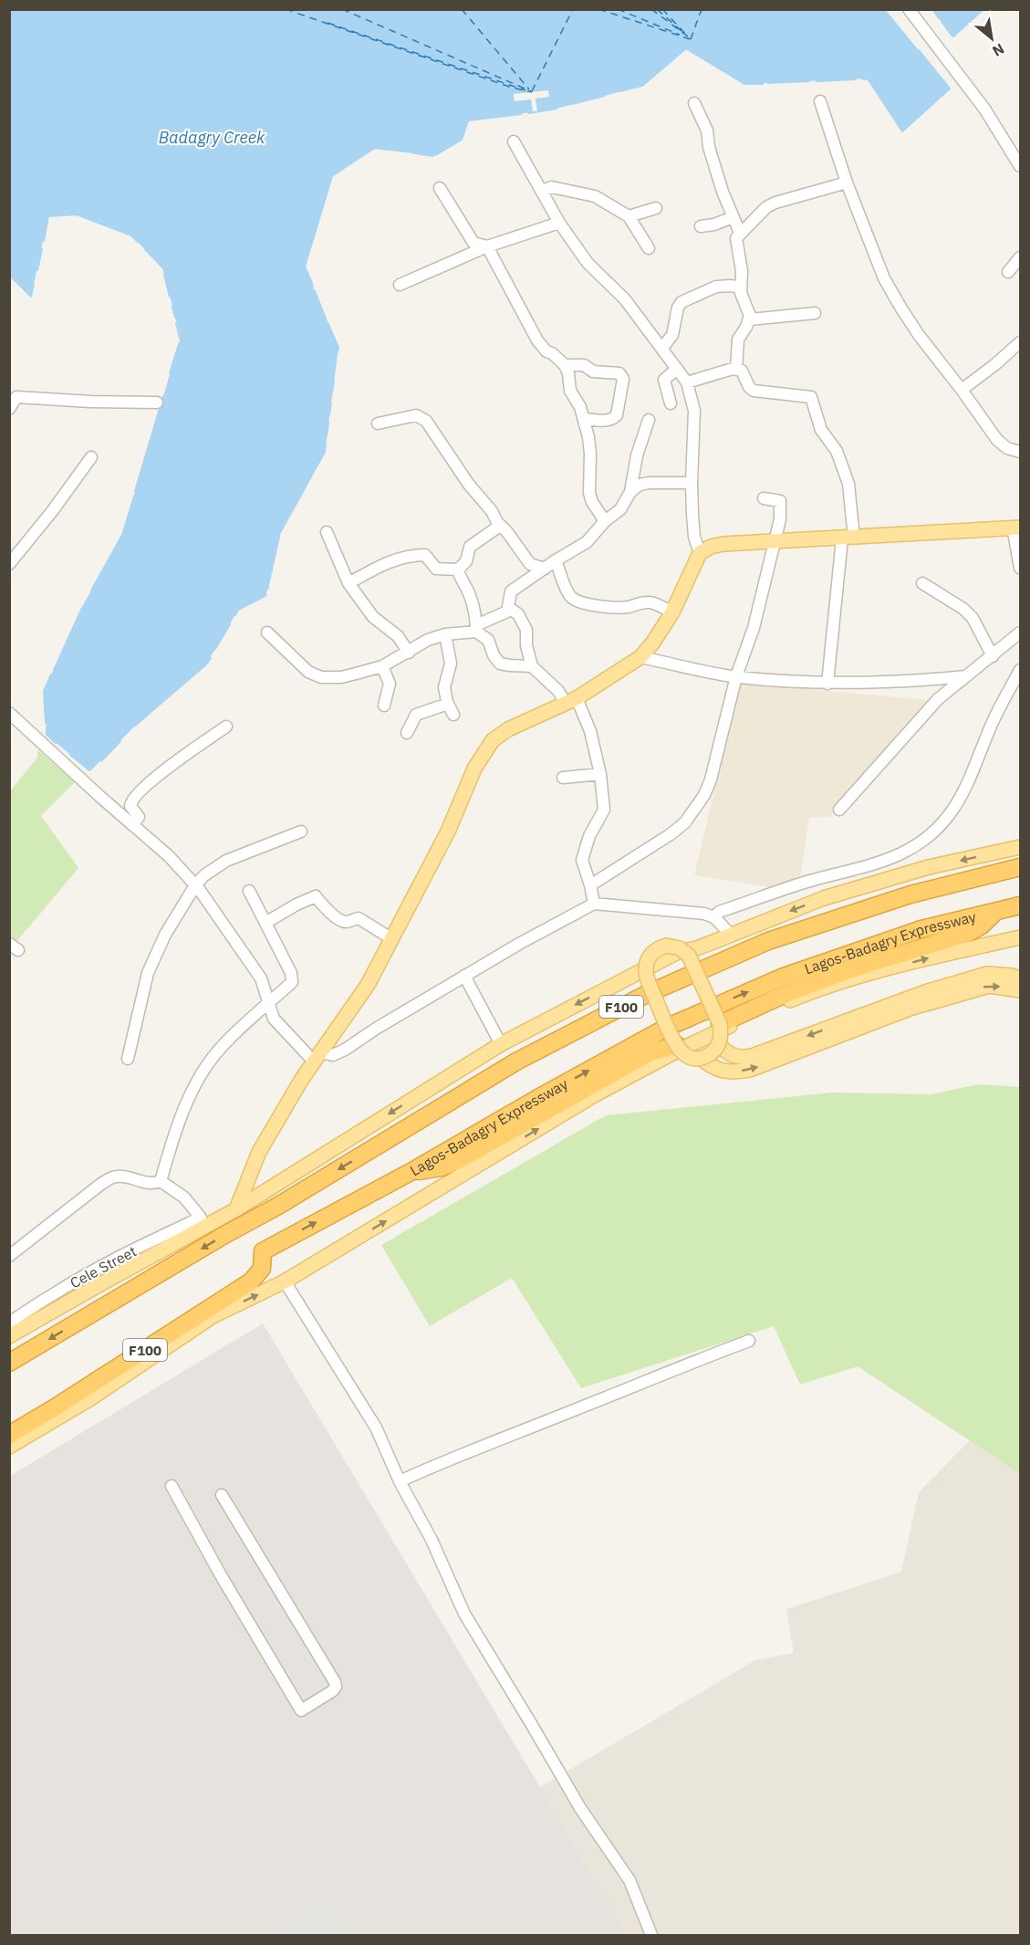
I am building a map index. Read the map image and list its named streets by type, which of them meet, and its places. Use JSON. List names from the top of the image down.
{
  "streets": {
    "highway": ["Lagos-Badagry Expressway", "F100"],
    "street": ["Cele Street"]
  },
  "water": ["Badagry Creek"],
  "north": "bottom right"
}
